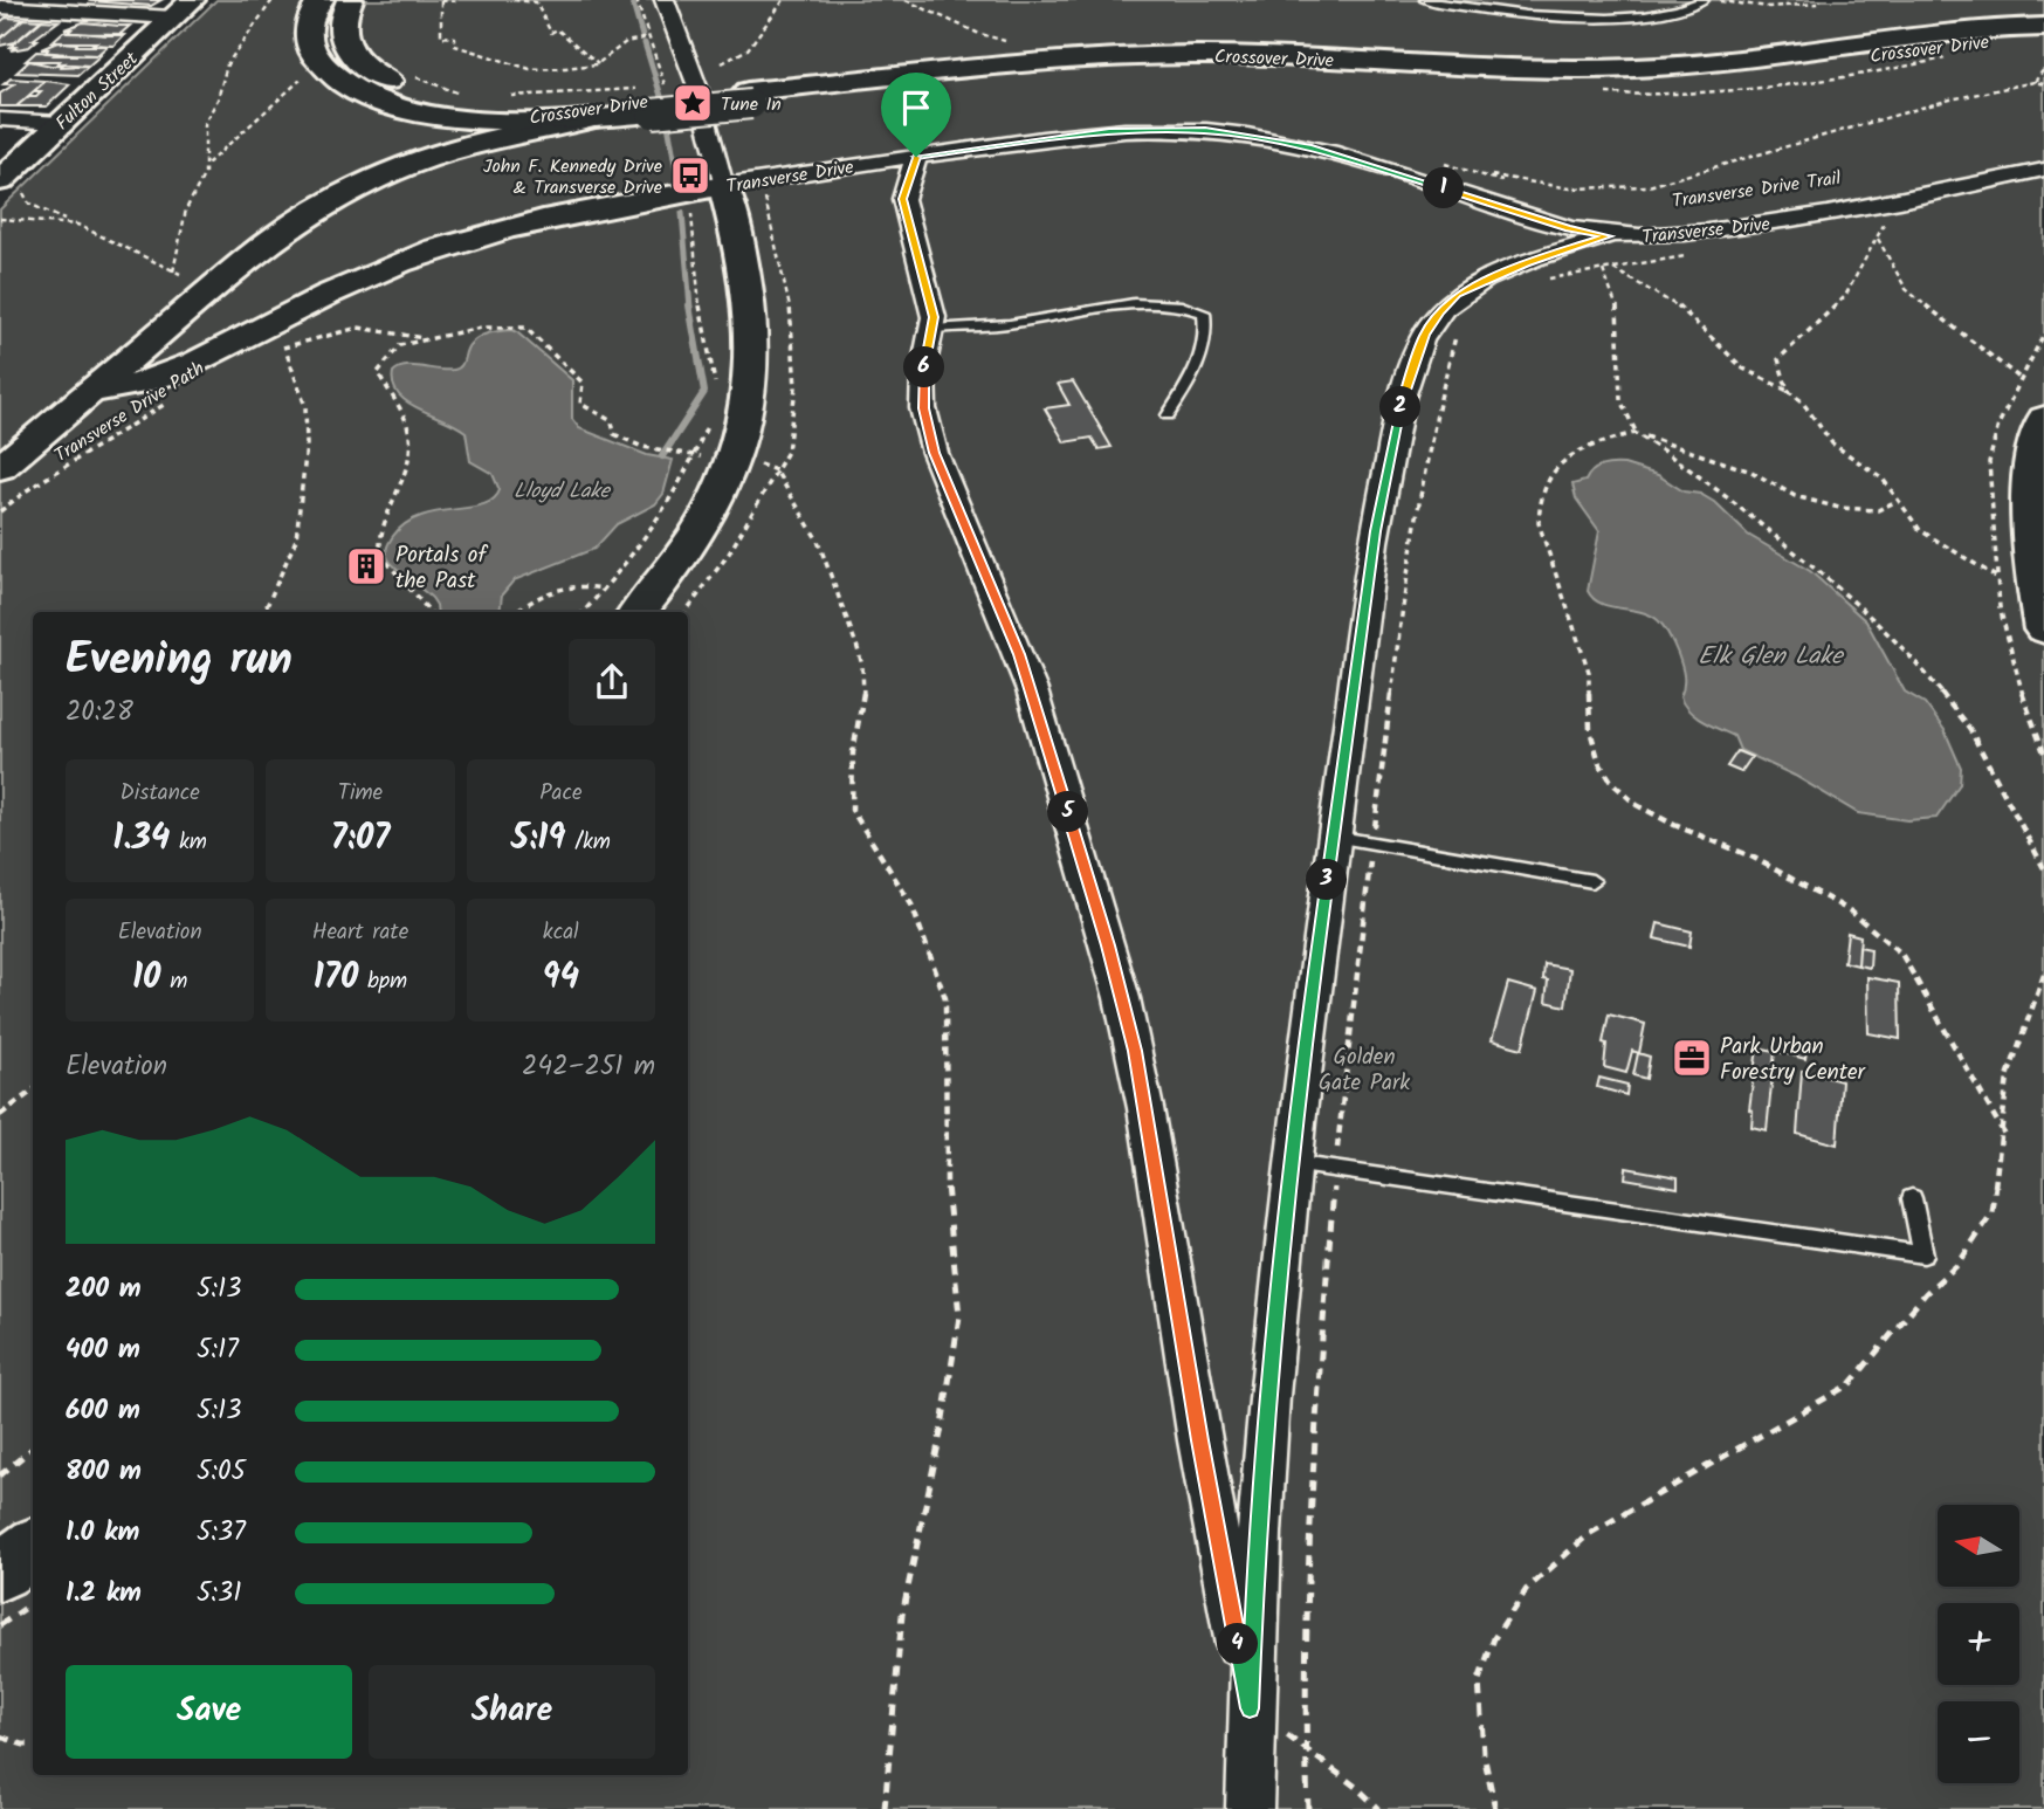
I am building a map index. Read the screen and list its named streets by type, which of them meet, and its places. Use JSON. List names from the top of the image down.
{
  "streets": {
    "main road": ["Crossover Drive", "Fulton Street", "Transverse Drive"],
    "path": ["Transverse Drive Path"]
  },
  "crossings": [
    ["Crossover Drive", "Transverse Drive"]
  ],
  "water": ["Lloyd Lake", "Elk Glen Lake"],
  "parks": ["Golden Gate Park"],
  "places": {
    "place": ["Tune In"],
    "bus stop": ["John F. Kennedy Drive & Transverse Drive"],
    "building": ["Portals of the Past"],
    "office": ["Park Urban Forestry Center"]
  },
  "north": "left",
  "page": {
    "pins": [
      "1",
      "6",
      "2",
      "5",
      "3",
      "4"
    ],
    "heading": ["Evening run", "20:28"],
    "stats": [
      ["Distance", "1.34 km"],
      ["Time", "7:07"],
      ["Pace", "5:19 /km"],
      ["Elevation", "10 m"],
      ["Heart rate", "170 bpm"],
      ["kcal", "94"]
    ],
    "chart": ["Elevation", "242–251 m"],
    "list": [
      {
        "name": "200 m",
        "note": "5:13"
      },
      {
        "name": "400 m",
        "note": "5:17"
      },
      {
        "name": "600 m",
        "note": "5:13"
      },
      {
        "name": "800 m",
        "note": "5:05"
      },
      {
        "name": "1.0 km",
        "note": "5:37"
      },
      {
        "name": "1.2 km",
        "note": "5:31"
      }
    ],
    "map_buttons": ["+", "−"],
    "buttons": ["Save", "Share"]
  }
}
